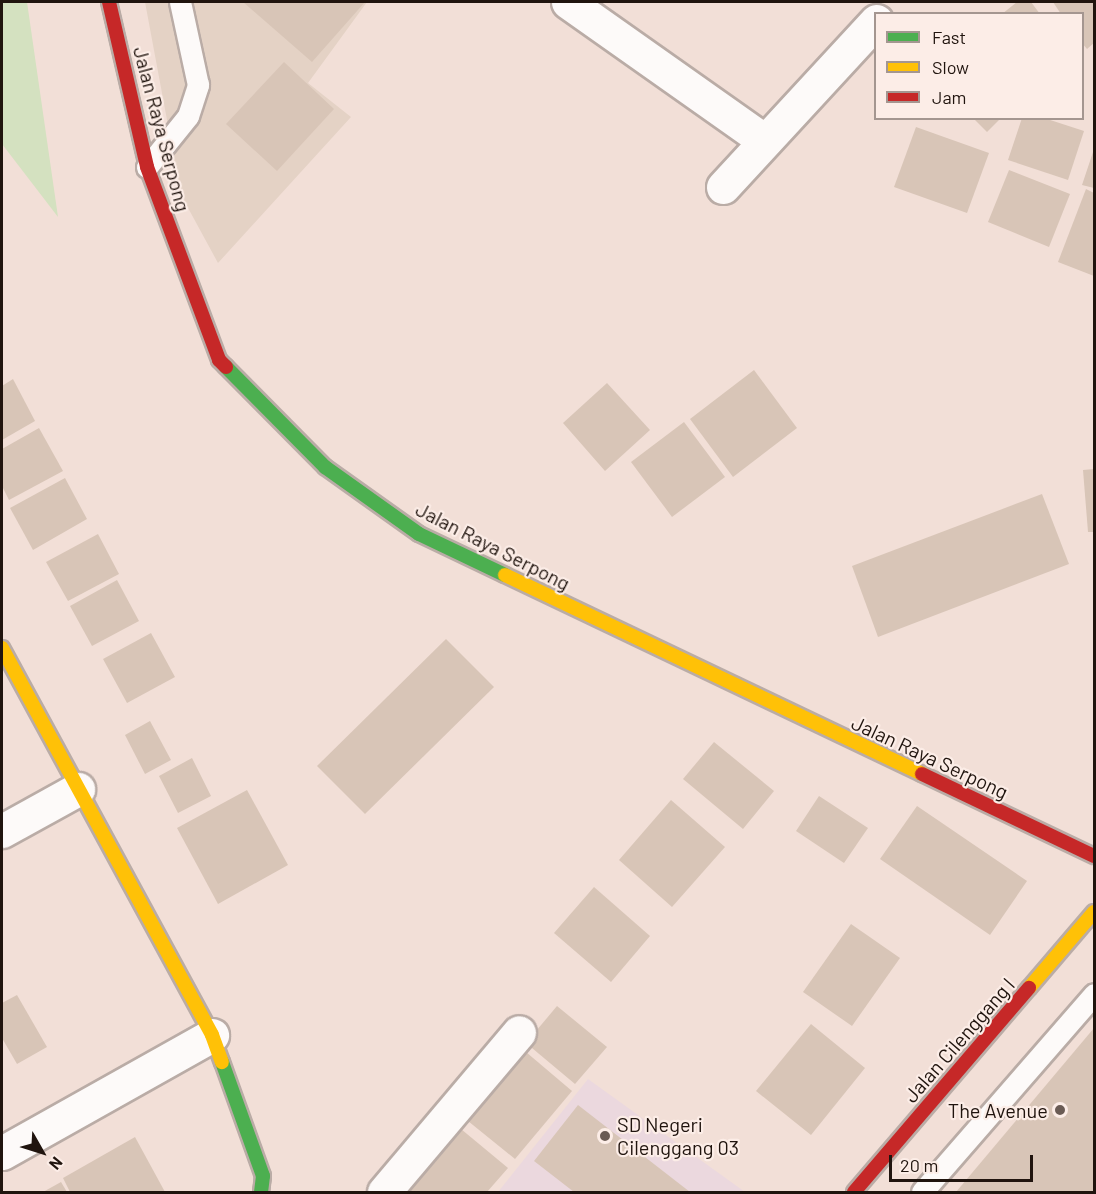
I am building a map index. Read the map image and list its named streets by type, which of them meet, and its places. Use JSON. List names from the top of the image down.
{
  "streets": {
    "main road": ["Jalan Raya Serpong", "Jalan Cilenggang I"]
  },
  "places": ["The Avenue", "SD Negeri Cilenggang 03"],
  "legend": ["Fast", "Slow", "Jam"],
  "scale_bar": "20 m",
  "north": "bottom right"
}
